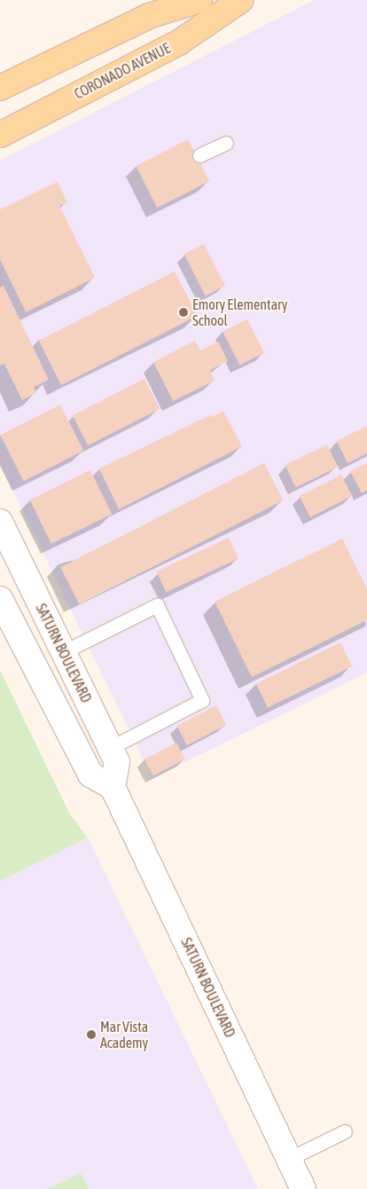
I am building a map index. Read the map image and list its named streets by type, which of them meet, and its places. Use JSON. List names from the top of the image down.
{
  "streets": {
    "main road": ["CORONADO AVENUE"],
    "street": ["SATURN BOULEVARD"]
  },
  "places": ["Emory Elementary School", "Mar Vista Academy"]
}
